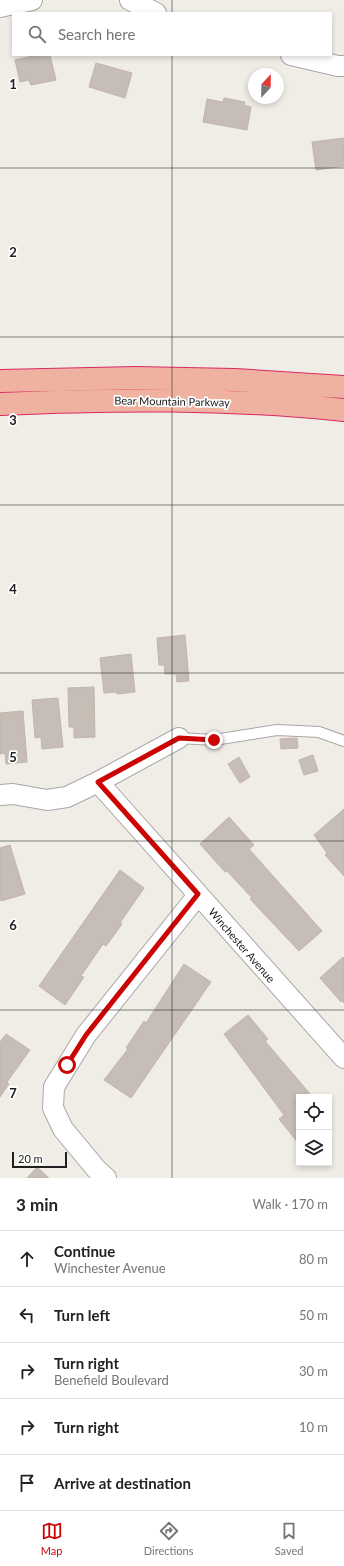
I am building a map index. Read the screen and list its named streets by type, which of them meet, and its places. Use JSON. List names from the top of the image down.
{
  "streets": {
    "highway": ["Bear Mountain Parkway"],
    "street": ["Winchester Avenue"]
  },
  "scale_bar": "20 m",
  "north": "top",
  "page": {
    "search": "Search here",
    "scale": "20 m",
    "heading": ["3 min", "Walk · 170 m"],
    "list": [
      ["Continue", "Winchester Avenue", "80 m"],
      ["Turn left", "50 m"],
      ["Turn right", "Benefield Boulevard", "30 m"],
      ["Turn right", "10 m"],
      "Arrive at destination"
    ],
    "nav": ["Map", "Directions", "Saved"]
  },
  "grid": {
    "rows": [
      "1",
      "2",
      "3",
      "4",
      "5",
      "6",
      "7"
    ]
  }
}
